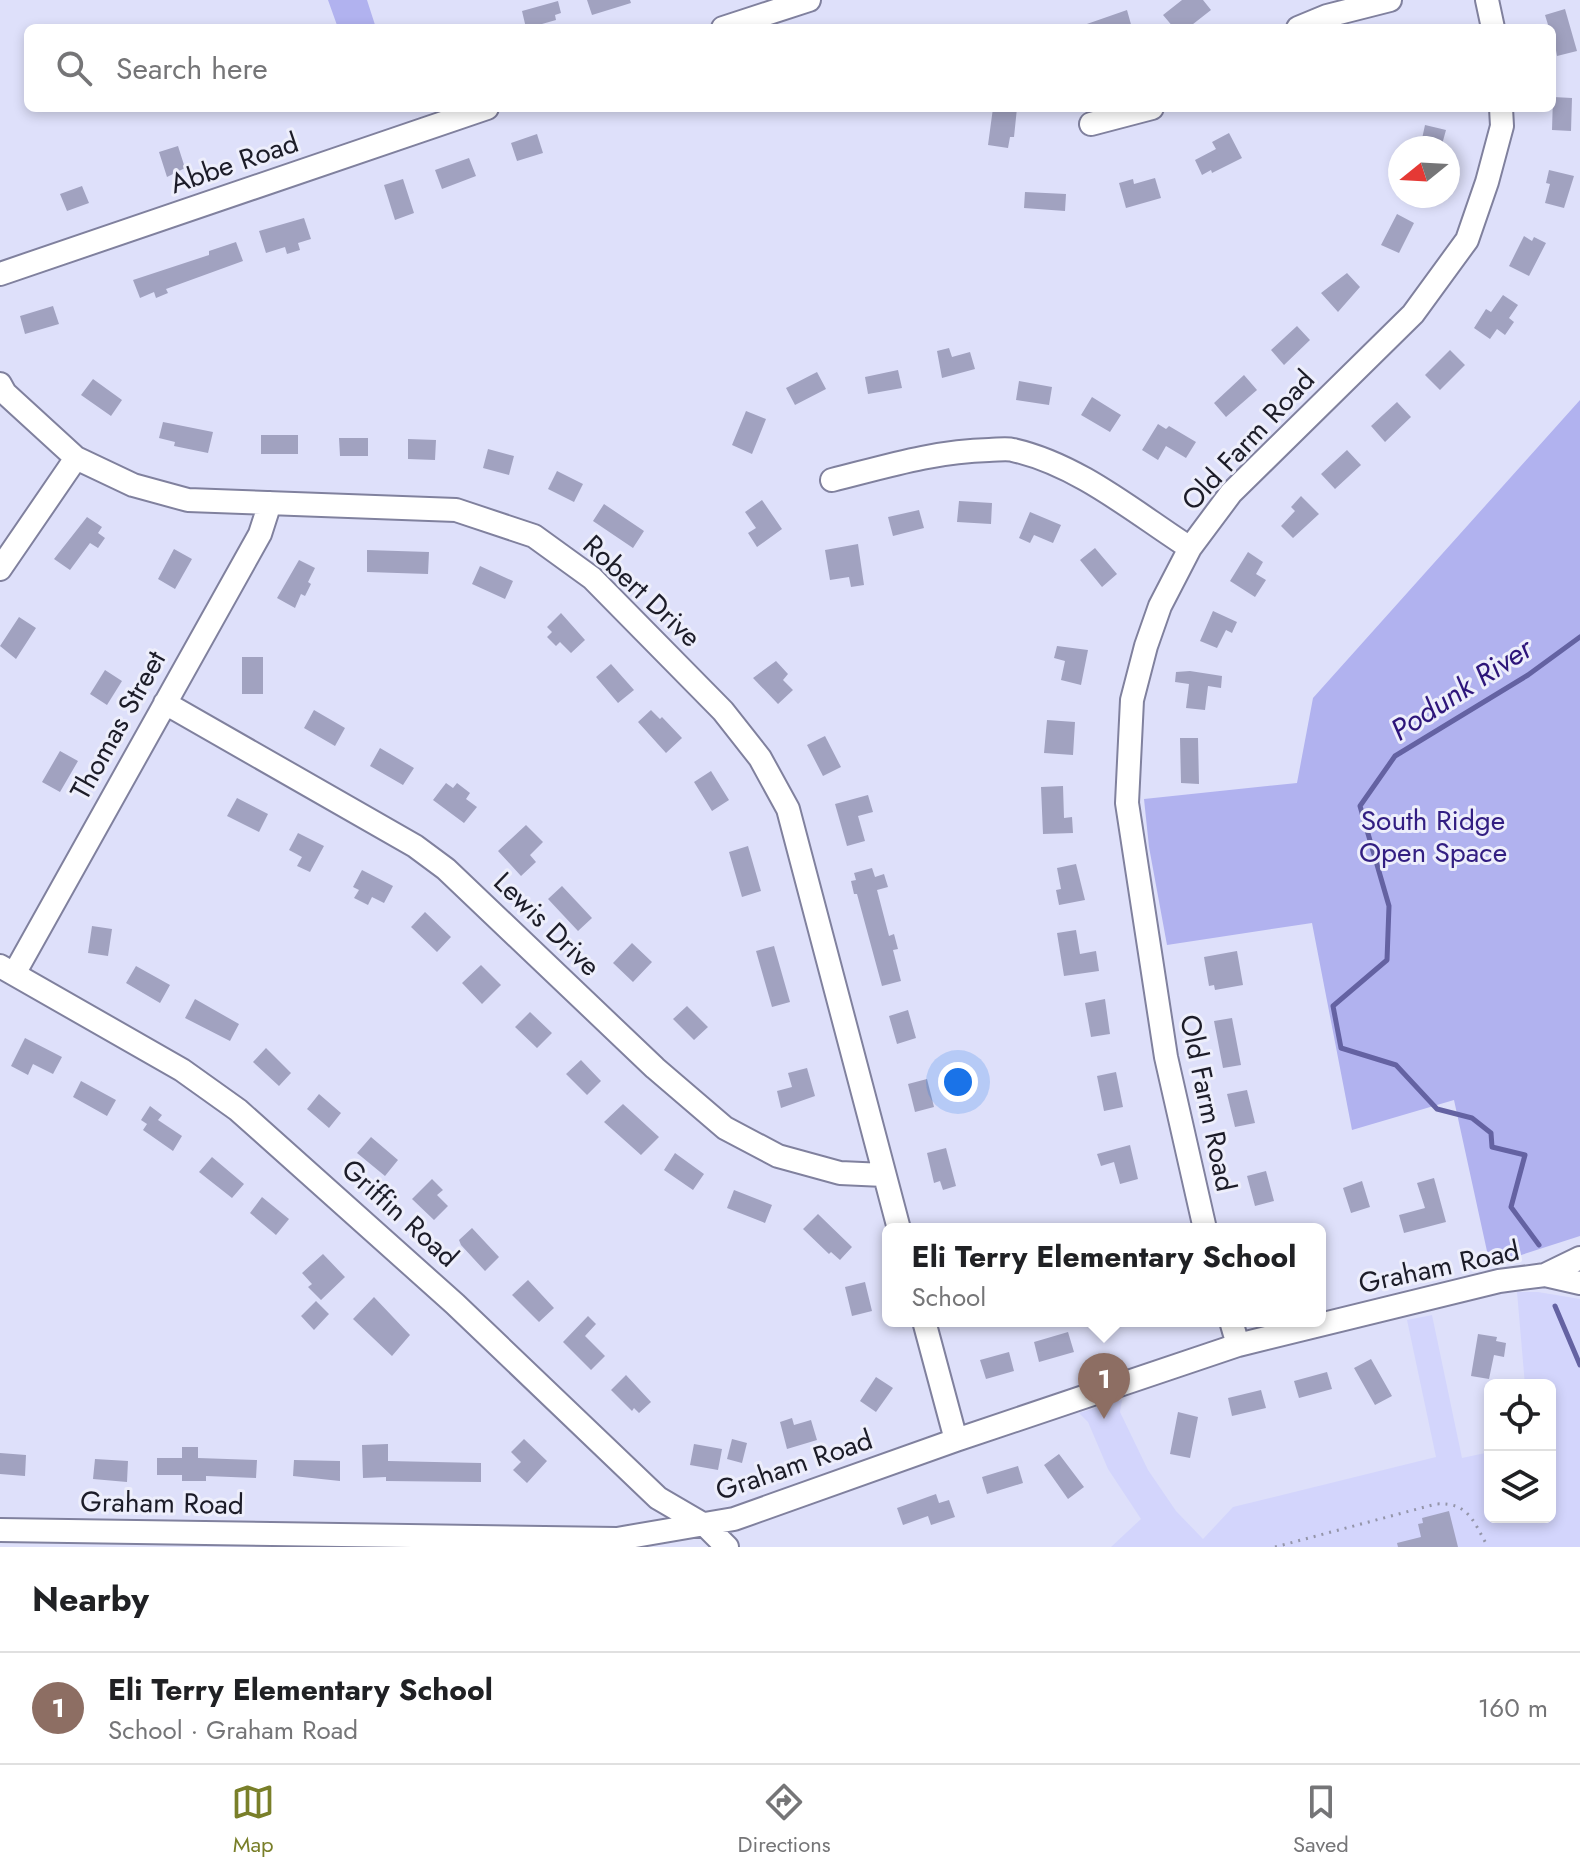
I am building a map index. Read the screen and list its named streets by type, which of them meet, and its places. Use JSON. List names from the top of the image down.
{
  "streets": {
    "street": [
      "Abbe Road",
      "Old Farm Road",
      "Robert Drive",
      "Thomas Street",
      "Lewis Drive",
      "Griffin Road",
      "Graham Road"
    ]
  },
  "crossings": [
    ["Robert Drive", "Thomas Street"],
    ["Robert Drive", "Lewis Drive"],
    ["Thomas Street", "Lewis Drive"],
    ["Thomas Street", "Griffin Road"],
    ["Griffin Road", "Graham Road"]
  ],
  "water": ["Podunk River"],
  "parks": ["South Ridge Open Space"],
  "north": "left",
  "page": {
    "search": "Search here",
    "popup": ["Eli Terry Elementary School", "School"],
    "pins": "1",
    "heading": "Nearby",
    "list": [
      {
        "mark": "1",
        "name": "Eli Terry Elementary School",
        "note": "School · Graham Road",
        "value": "160 m"
      }
    ],
    "nav": ["Map", "Directions", "Saved"]
  }
}
